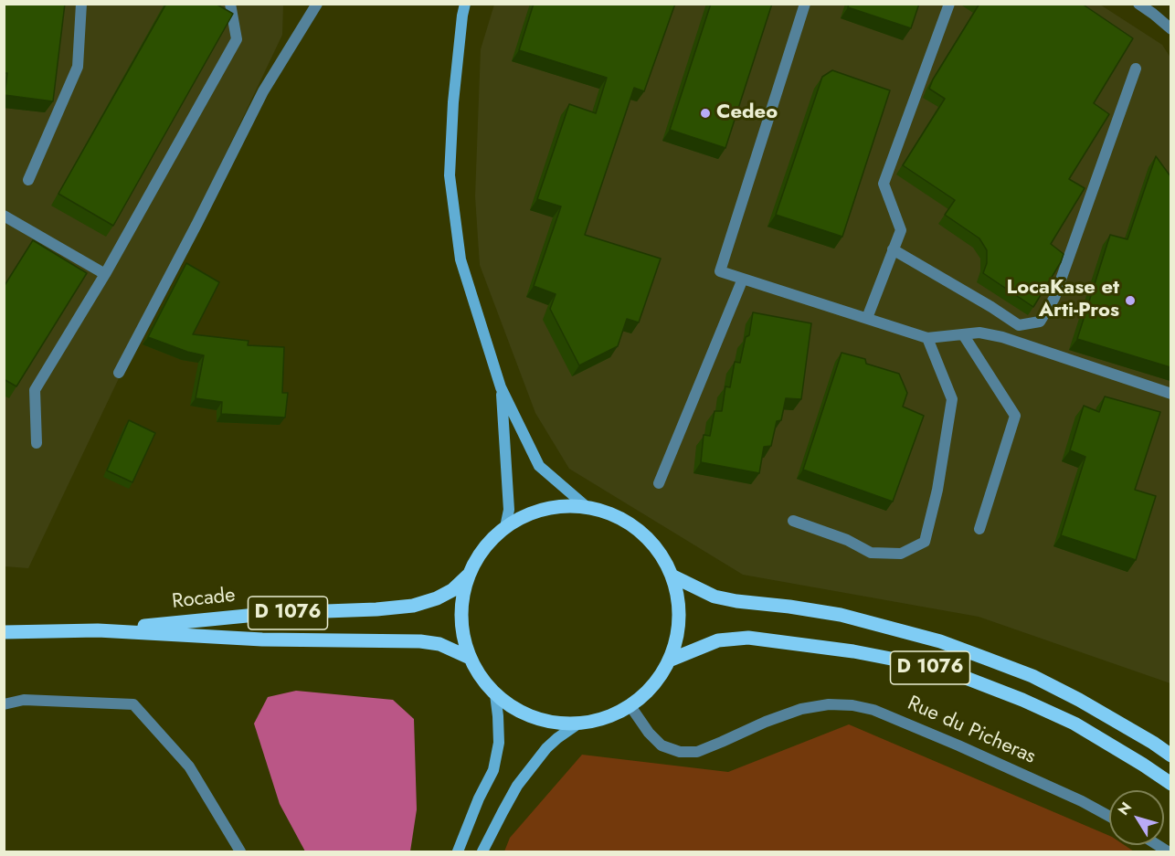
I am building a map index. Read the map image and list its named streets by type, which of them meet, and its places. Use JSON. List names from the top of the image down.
{
  "streets": {
    "main road": ["Rocade", "D 1076"],
    "street": ["Rue du Picheras"]
  },
  "places": ["Cedeo", "LocaKase et Arti-Pros"],
  "north": "top left"
}
